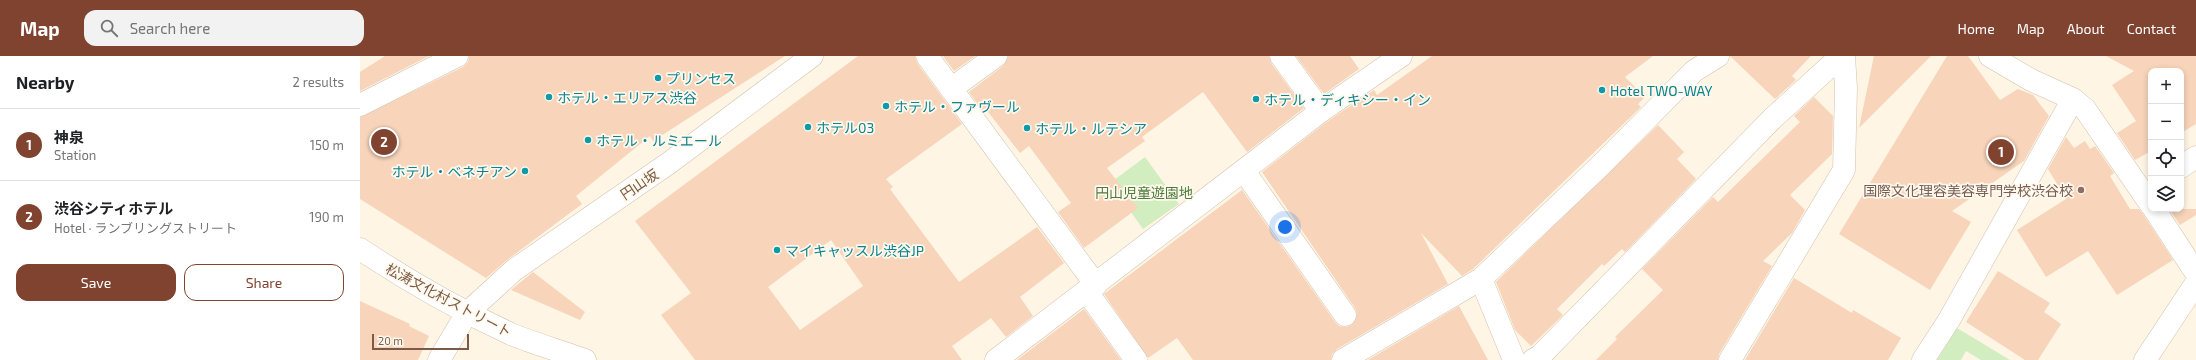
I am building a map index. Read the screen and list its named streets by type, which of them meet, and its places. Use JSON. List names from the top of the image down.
{
  "streets": {
    "street": ["円山坂", "松涛文化村ストリート"]
  },
  "crossings": [
    ["円山坂", "松涛文化村ストリート"]
  ],
  "parks": ["円山児童遊園地"],
  "places": [
    "プリンセス",
    "Hotel TWO-WAY",
    "ホテル・エリアス渋谷",
    "ホテル・ディキシー・イン",
    "ホテル・ファヴール",
    "ホテル03",
    "ホテル・ルテシア",
    "ホテル・ルミエール",
    "ホテル・ベネチアン",
    "国際文化理容美容専門学校渋谷校",
    "マイキャッスル渋谷JP"
  ],
  "scale_bar": "20 m",
  "page": {
    "header": "Map",
    "search": "Search here",
    "nav": [
      "Home",
      "Map",
      "About",
      "Contact"
    ],
    "heading": ["Nearby", "2 results"],
    "map_buttons": ["+", "−"],
    "list": [
      {
        "mark": "1",
        "name": "神泉",
        "note": "Station",
        "value": "150 m"
      },
      {
        "mark": "2",
        "name": "渋谷シティホテル",
        "note": "Hotel · ランブリングストリート",
        "value": "190 m"
      }
    ],
    "pins": ["2", "1"],
    "buttons": ["Save", "Share"],
    "scale": "20 m"
  }
}
